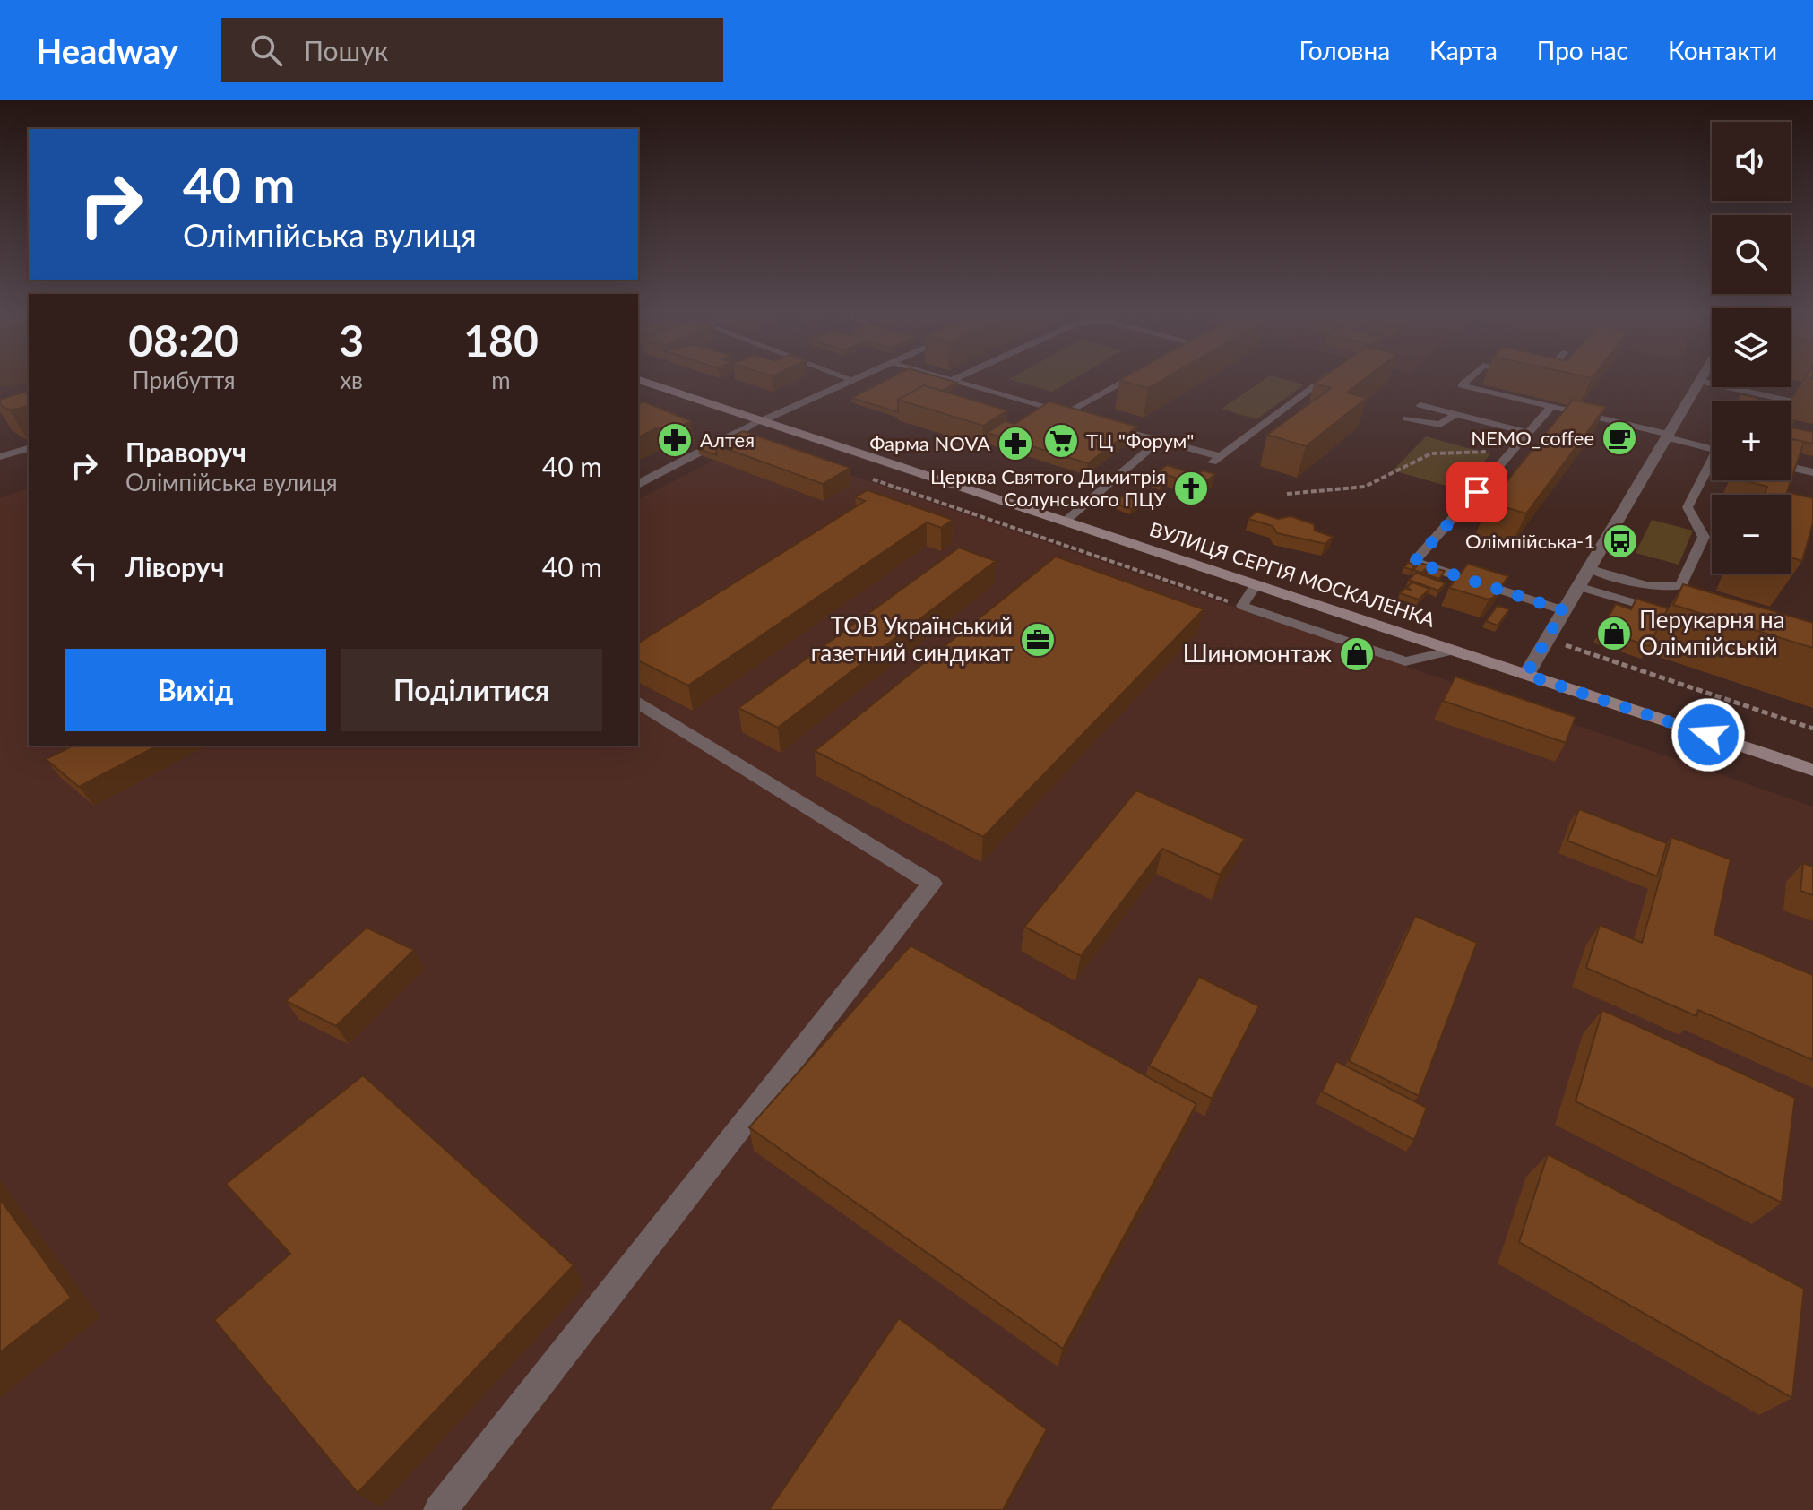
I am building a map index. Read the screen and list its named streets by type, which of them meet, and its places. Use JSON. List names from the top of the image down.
{
  "streets": {
    "main road": ["ВУЛИЦЯ СЕРГІЯ МОСКАЛЕНКА"]
  },
  "places": {
    "cafe": ["NEMO_coffee"],
    "pharmacy": ["Алтея", "Фарма NOVA"],
    "supermarket": ["ТЦ \"Форум\""],
    "church": ["Церква Святого Димитрія Солунського ПЦУ"],
    "bus stop": ["Олімпійська-1"],
    "shop": ["Перукарня на Олімпійській", "Шиномонтаж"],
    "office": ["ТОВ Український газетний синдикат"]
  },
  "page": {
    "header": "Headway",
    "search": "Пошук",
    "nav": [
      "Головна",
      "Карта",
      "Про нас",
      "Контакти"
    ],
    "map_buttons": ["+", "−"],
    "turn": ["40 m", "Олімпійська вулиця"],
    "eta": [
      "08:20",
      "Прибуття",
      "3",
      "хв",
      "180",
      "m"
    ],
    "list": [
      {
        "name": "Праворуч",
        "note": "Олімпійська вулиця",
        "value": "40 m"
      },
      {
        "name": "Ліворуч",
        "value": "40 m"
      }
    ],
    "buttons": ["Вихід", "Поділитися"]
  }
}
